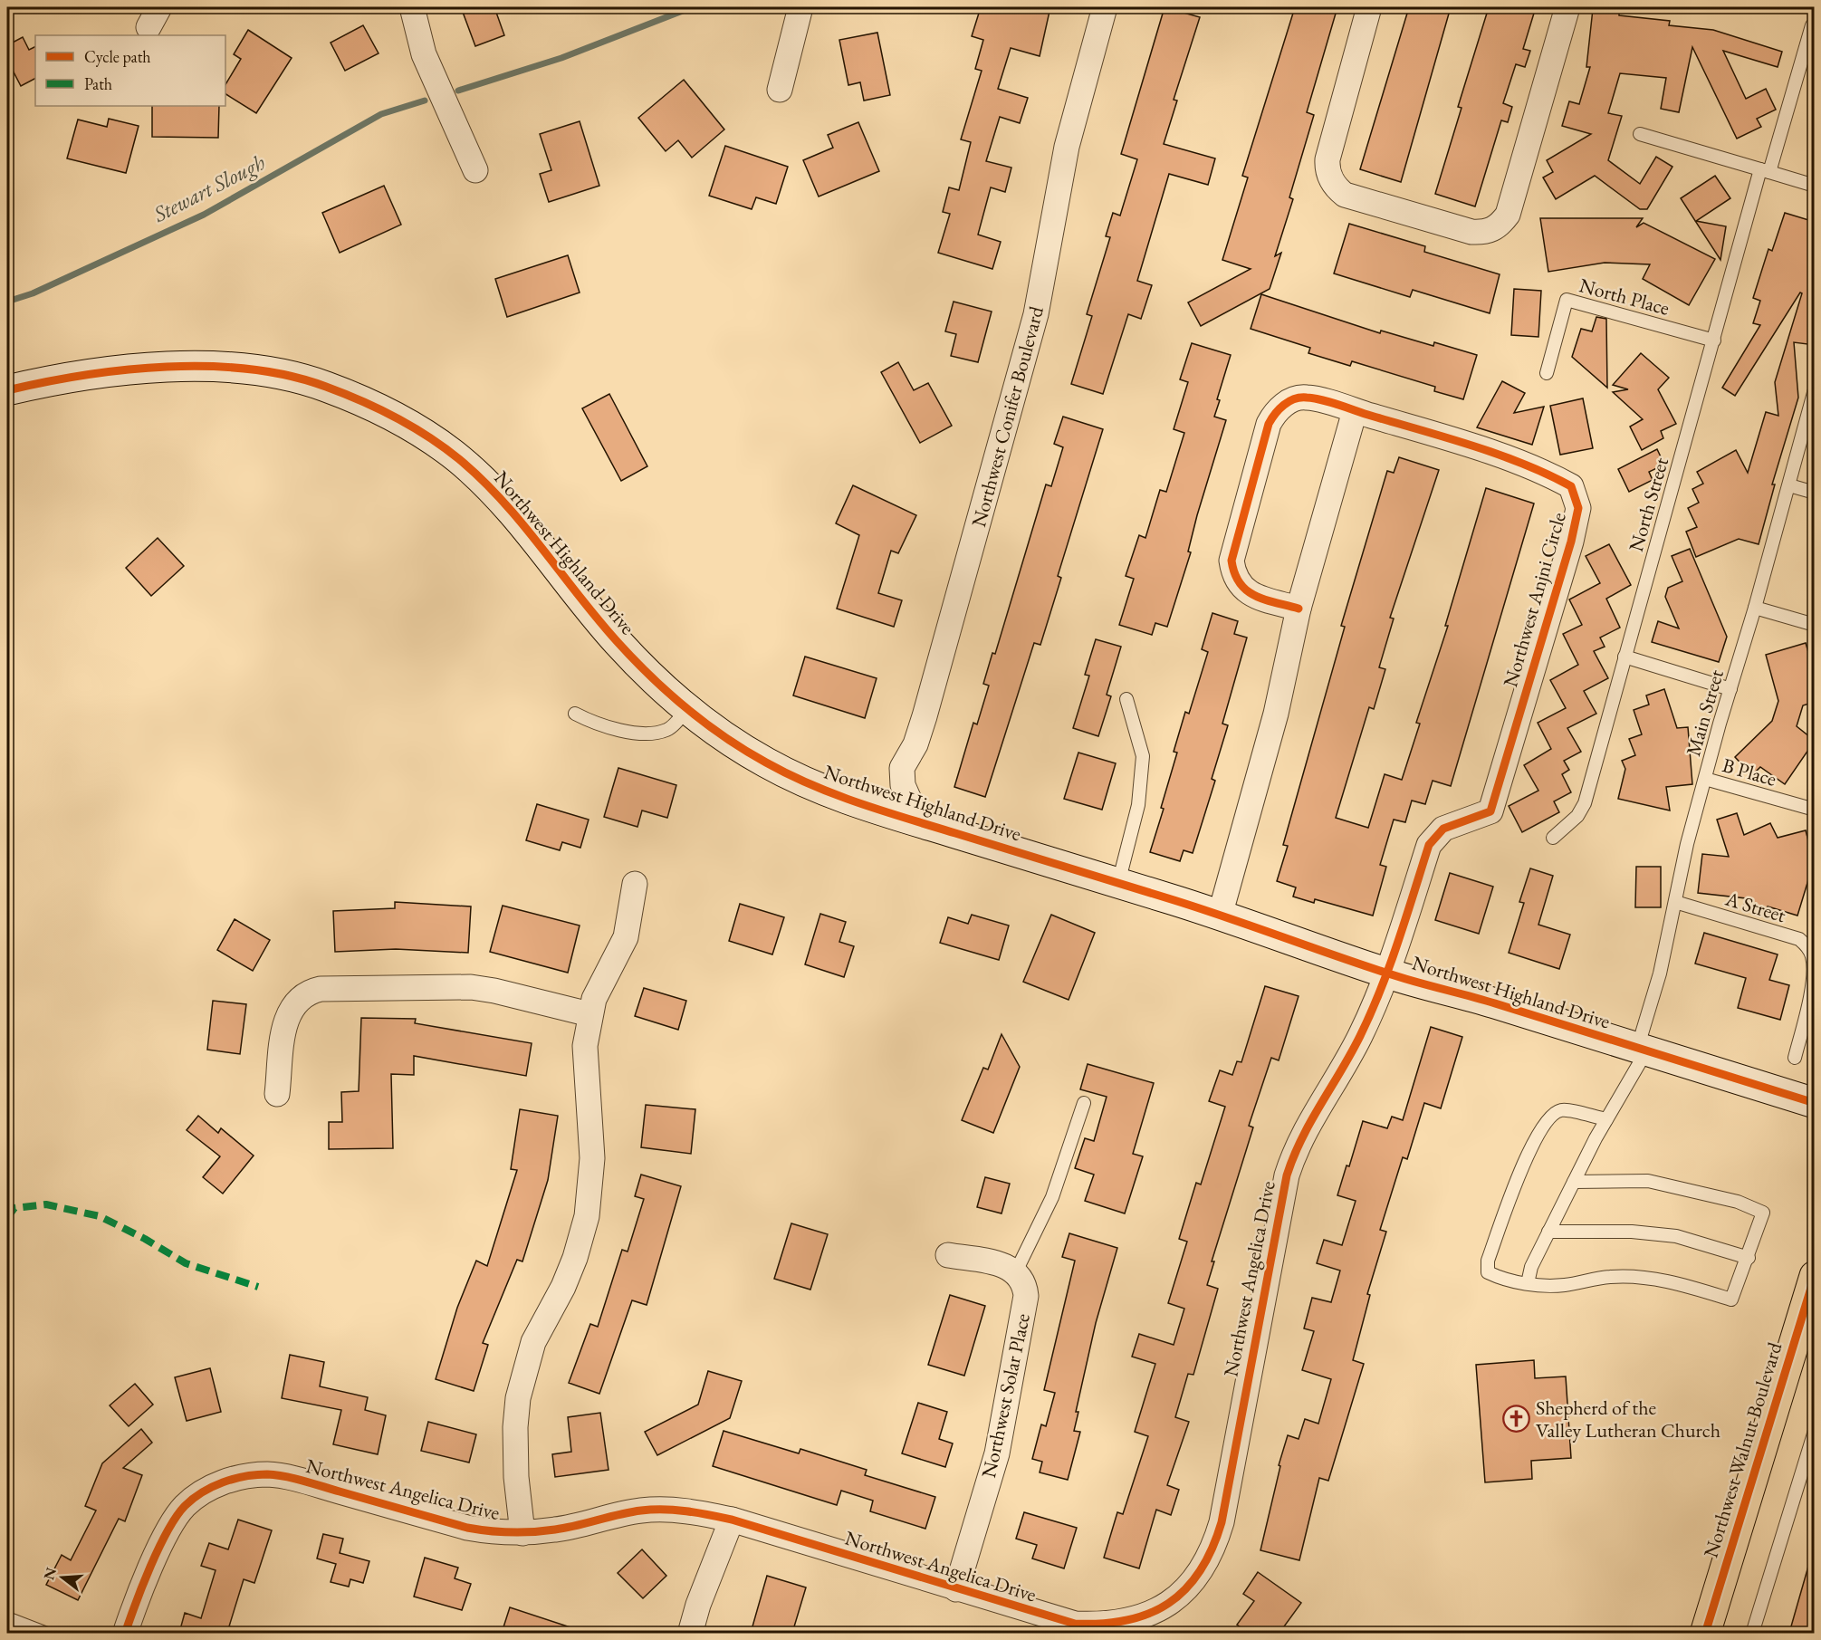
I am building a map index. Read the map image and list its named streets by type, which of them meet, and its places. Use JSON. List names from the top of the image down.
{
  "streets": {
    "main road": ["Northwest Highland Drive", "Northwest Walnut Boulevard"],
    "street": [
      "Northwest Conifer Boulevard",
      "Northwest Anjni Circle",
      "Northwest Angelica Drive",
      "Northwest Solar Place"
    ],
    "lane": [
      "North Place",
      "North Street",
      "Main Street",
      "B Place",
      "A Street"
    ]
  },
  "crossings": [
    ["North Place", "North Street"],
    ["Northwest Conifer Boulevard", "Northwest Highland Drive"],
    ["Northwest Highland Drive", "Northwest Anjni Circle"],
    ["Northwest Highland Drive", "Main Street"],
    ["Northwest Highland Drive", "Northwest Angelica Drive"],
    ["Northwest Anjni Circle", "Northwest Angelica Drive"],
    ["Main Street", "B Place"],
    ["Main Street", "A Street"],
    ["Northwest Angelica Drive", "Northwest Solar Place"]
  ],
  "water": ["Stewart Slough"],
  "places": {
    "church": ["Shepherd of the Valley Lutheran Church"]
  },
  "legend": ["Cycle path", "Path"],
  "north": "left"
}
